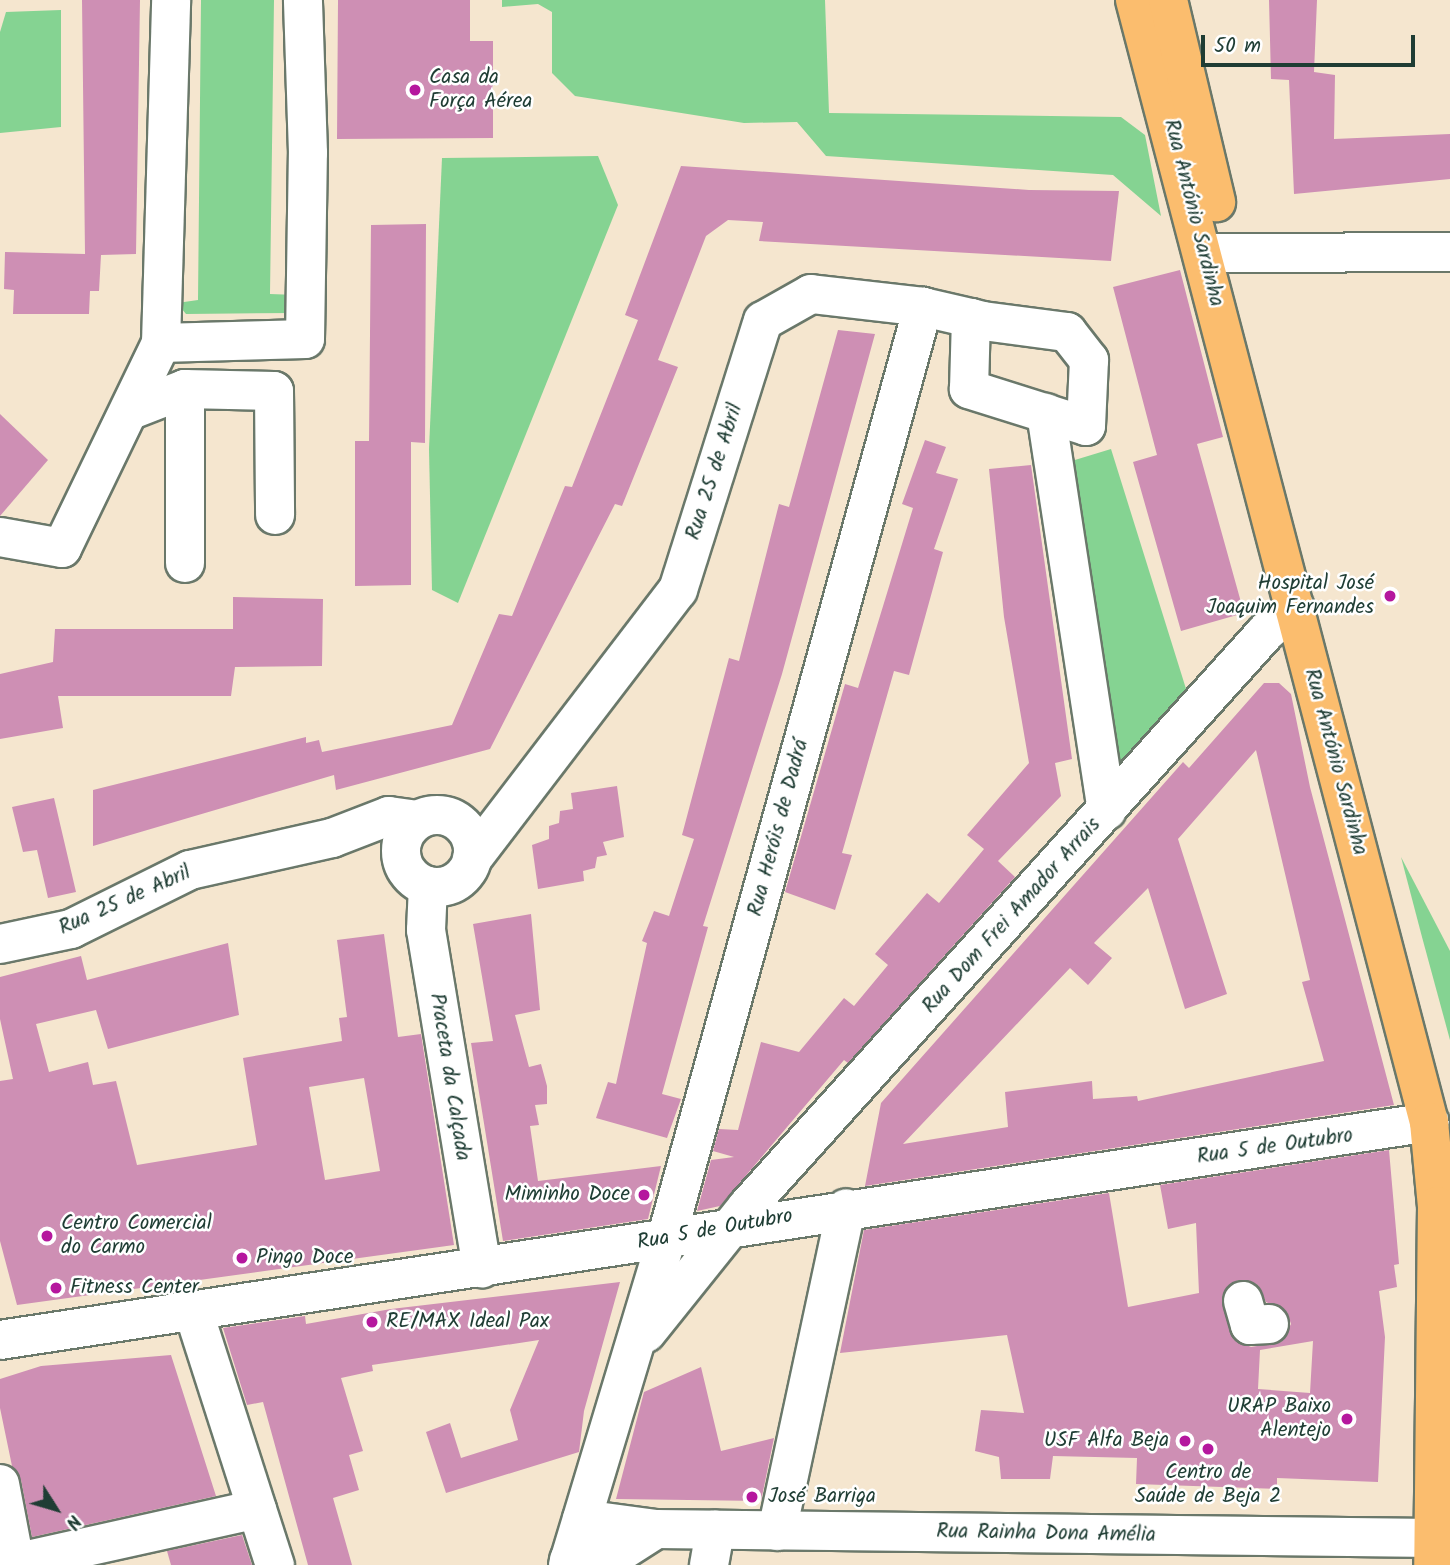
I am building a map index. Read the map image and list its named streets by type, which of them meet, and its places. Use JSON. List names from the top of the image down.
{
  "streets": {
    "main road": ["Rua António Sardinha"],
    "street": [
      "Rua 25 de Abril",
      "Rua Heróis de Dadrá",
      "Rua Dom Frei Amador Arrais",
      "Praceta da Calçada",
      "Rua 5 de Outubro",
      "Rua Rainha Dona Amélia"
    ]
  },
  "crossings": [
    ["Rua António Sardinha", "Rua Dom Frei Amador Arrais"],
    ["Rua António Sardinha", "Rua 5 de Outubro"],
    ["Rua António Sardinha", "Rua Rainha Dona Amélia"],
    ["Rua 25 de Abril", "Rua Heróis de Dadrá"],
    ["Rua 25 de Abril", "Praceta da Calçada"],
    ["Rua Heróis de Dadrá", "Rua Dom Frei Amador Arrais"],
    ["Rua Heróis de Dadrá", "Rua 5 de Outubro"],
    ["Rua Heróis de Dadrá", "Rua Rainha Dona Amélia"],
    ["Rua Dom Frei Amador Arrais", "Rua 5 de Outubro"],
    ["Praceta da Calçada", "Rua 5 de Outubro"]
  ],
  "places": [
    "Casa da Força Aérea",
    "Hospital José Joaquim Fernandes",
    "Miminho Doce",
    "Centro Comercial do Carmo",
    "Pingo Doce",
    "Fitness Center",
    "RE/MAX Ideal Pax",
    "URAP Baixo Alentejo",
    "USF Alfa Beja",
    "Centro de Saúde de Beja 2",
    "José Barriga"
  ],
  "scale_bar": "50 m",
  "north": "bottom right"
}
